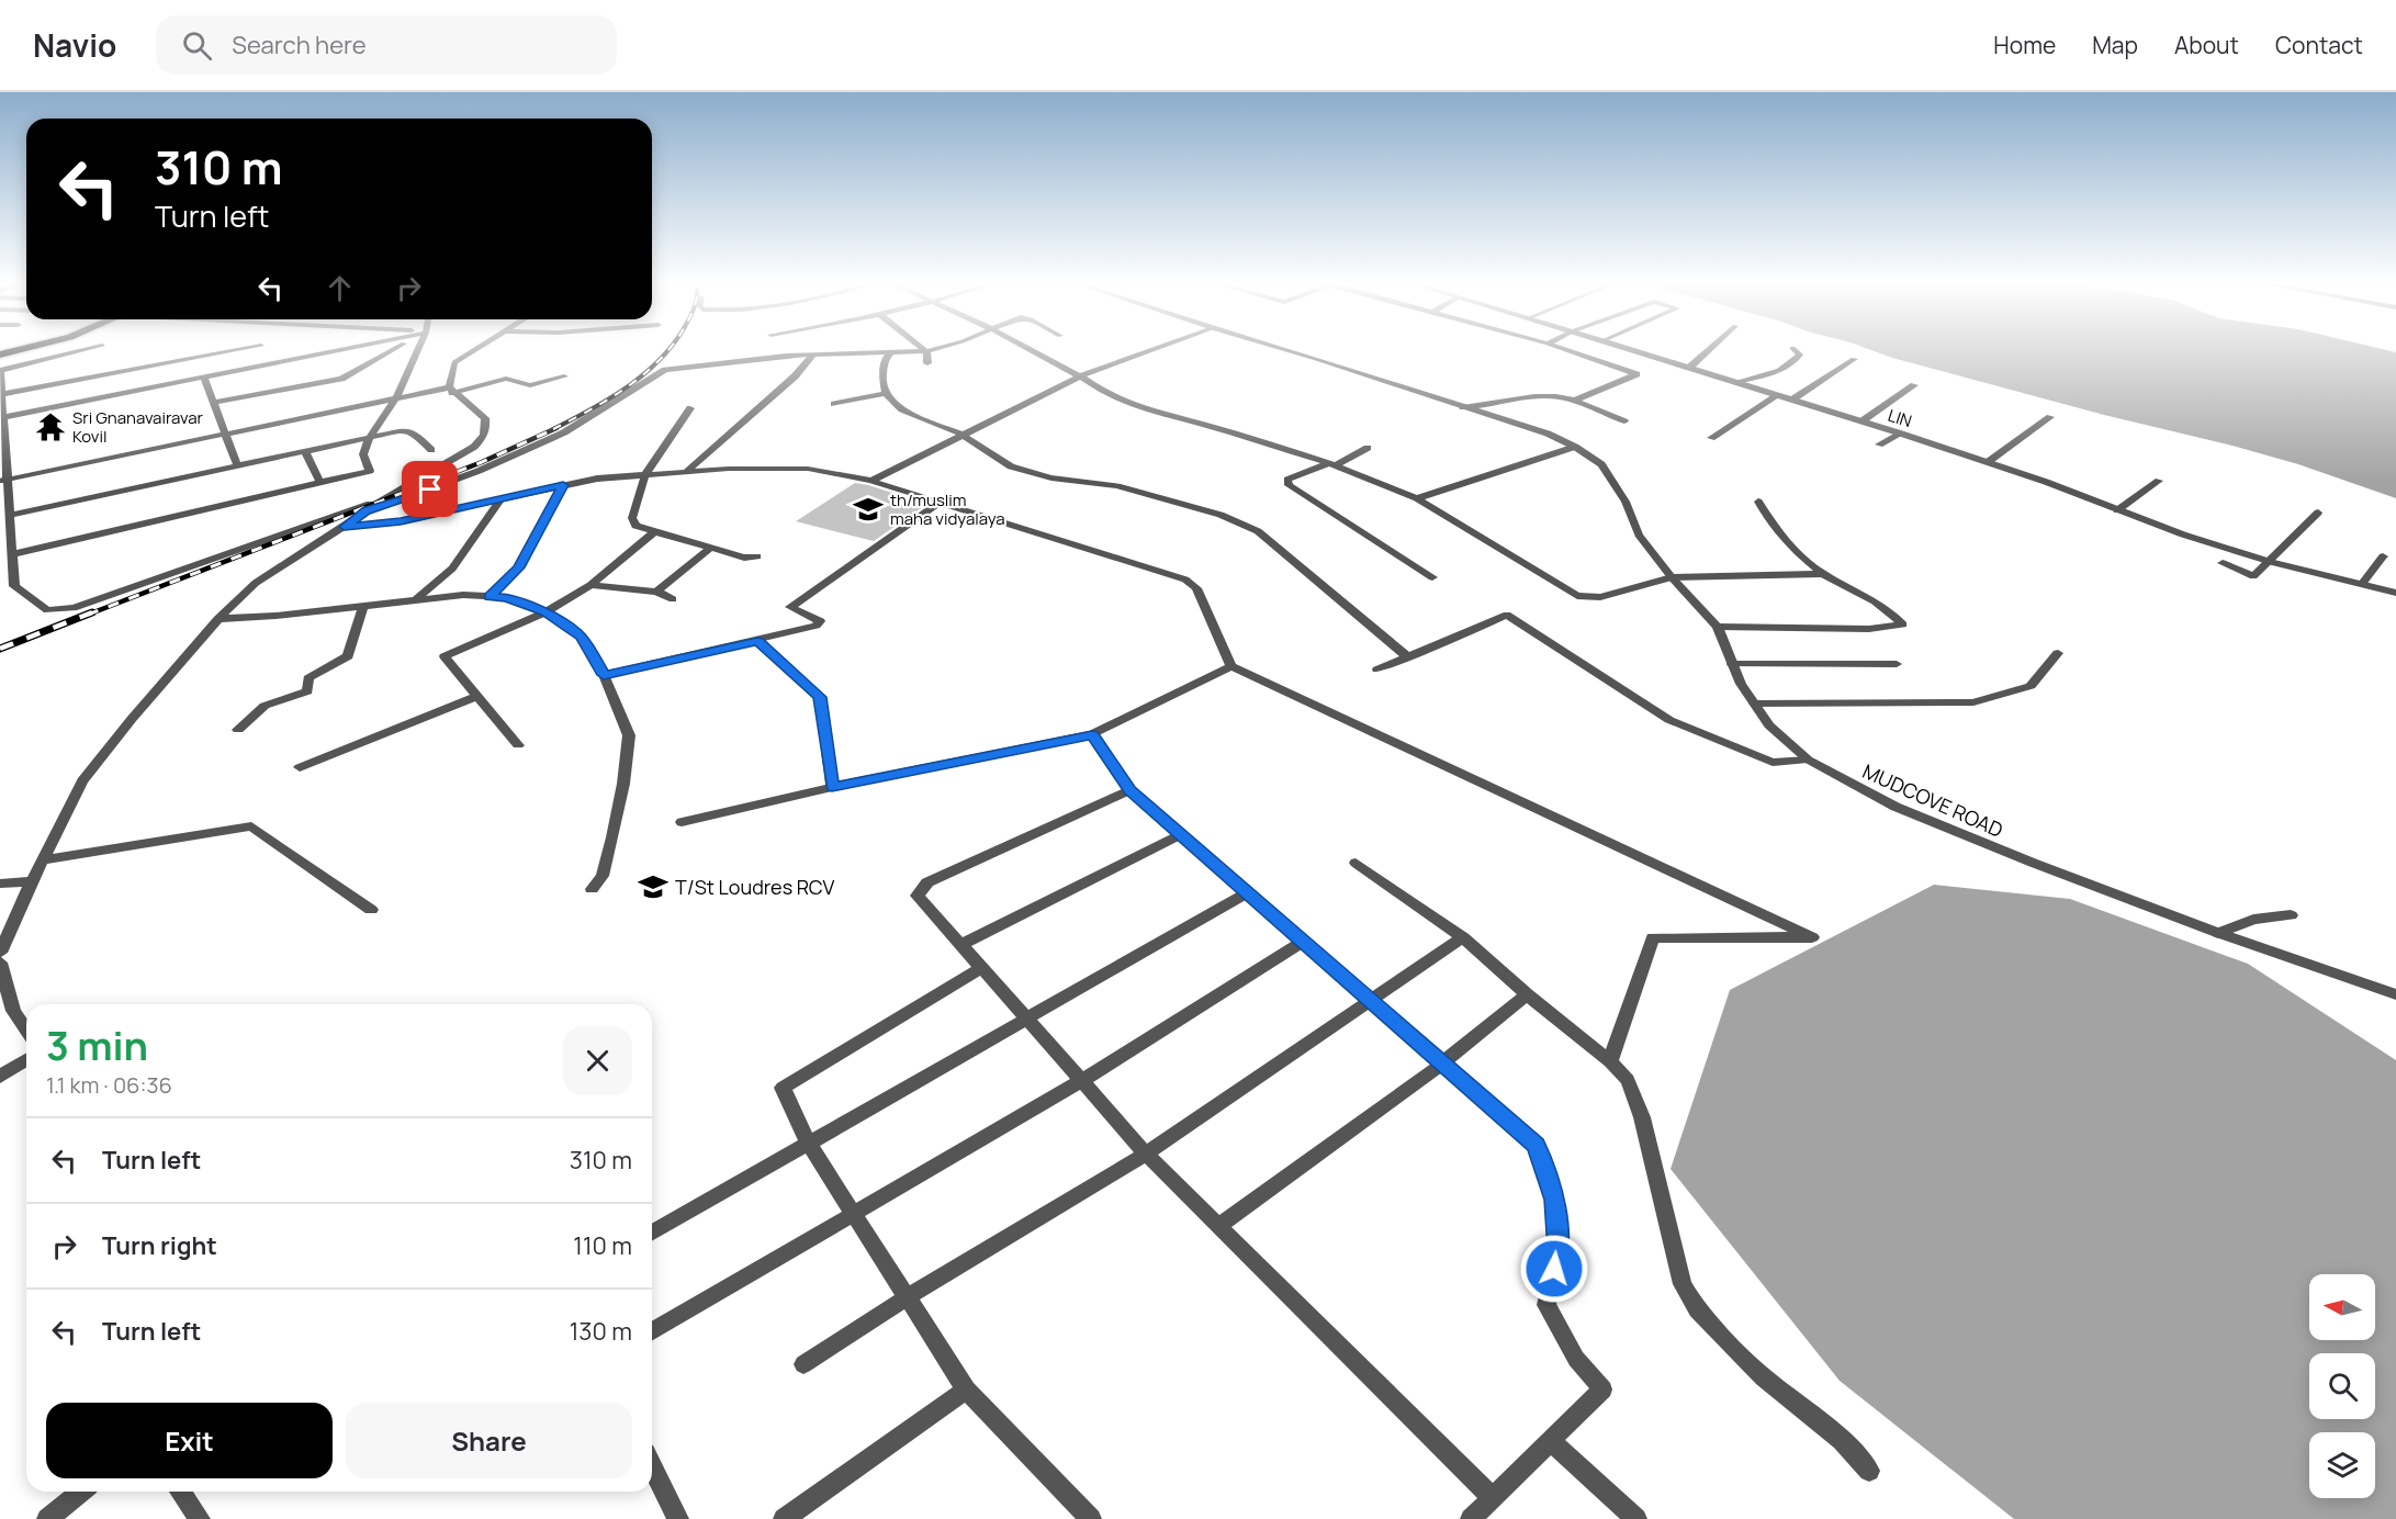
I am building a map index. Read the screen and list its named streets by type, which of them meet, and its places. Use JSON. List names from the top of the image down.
{
  "streets": {
    "street": ["LIN", "MUDCOVE ROAD"]
  },
  "places": {
    "temple": ["Sri Gnanavairavar Kovil"],
    "school or university": ["th/muslim maha vidyalaya", "T/St Loudres RCV"]
  },
  "north": "left",
  "page": {
    "header": "Navio",
    "search": "Search here",
    "nav": [
      "Home",
      "Map",
      "About",
      "Contact"
    ],
    "turn": ["310 m", "Turn left"],
    "heading": ["3 min", "1.1 km · 06:36"],
    "list": [
      {
        "name": "Turn left",
        "value": "310 m"
      },
      {
        "name": "Turn right",
        "value": "110 m"
      },
      {
        "name": "Turn left",
        "value": "130 m"
      }
    ],
    "buttons": ["Exit", "Share"]
  }
}
